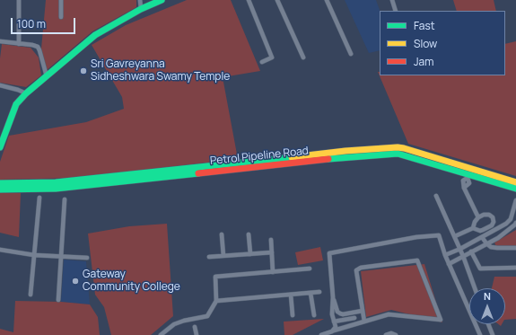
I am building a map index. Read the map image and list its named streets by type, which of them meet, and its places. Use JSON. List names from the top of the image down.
{
  "streets": {
    "main road": ["Petrol Pipeline Road"]
  },
  "places": ["Sri Gavreyanna Sidheshwara Swamy Temple", "Gateway Community College"],
  "legend": ["Fast", "Slow", "Jam"],
  "scale_bar": "100 m",
  "north": "top"
}
